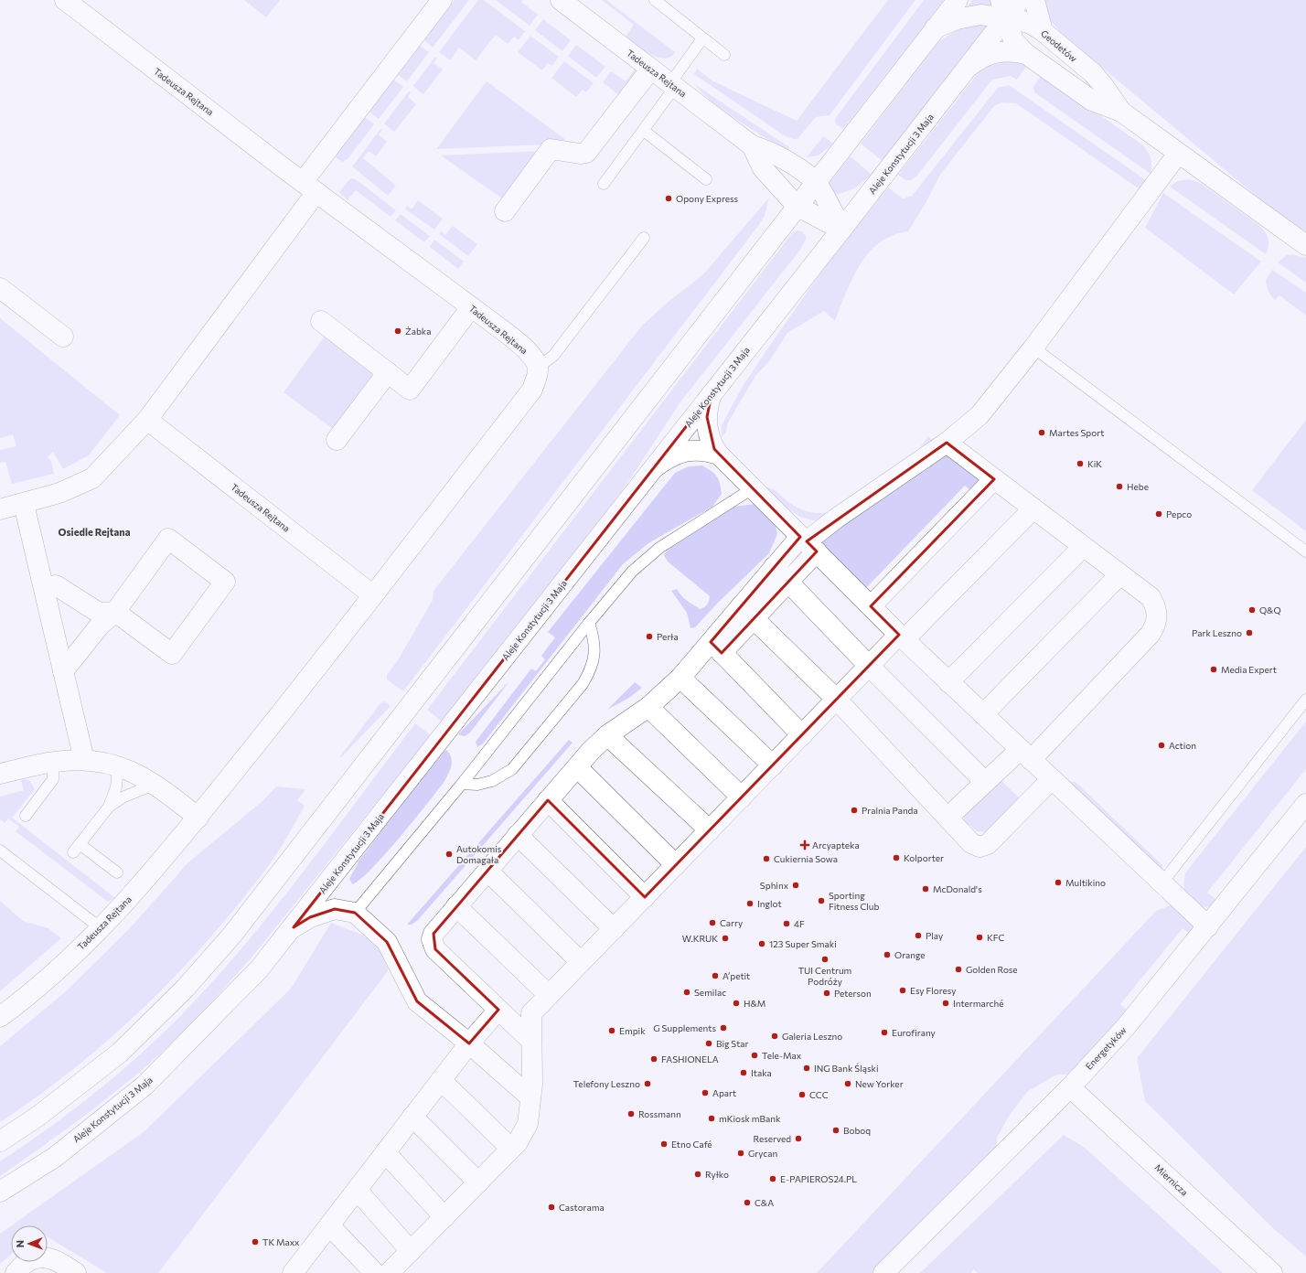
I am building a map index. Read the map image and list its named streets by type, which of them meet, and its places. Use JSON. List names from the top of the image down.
{
  "streets": {
    "street": [
      "Geodetów",
      "Tadeusza Rejtana",
      "Aleje Konstytucji 3 Maja",
      "Energetyków",
      "Miernicza"
    ]
  },
  "crossings": [
    ["Geodetów", "Aleje Konstytucji 3 Maja"],
    ["Tadeusza Rejtana", "Aleje Konstytucji 3 Maja"],
    ["Energetyków", "Miernicza"]
  ],
  "districts": ["Osiedle Rejtana"],
  "places": {
    "other": [
      "Opony Express",
      "Żabka",
      "Martes Sport",
      "KiK",
      "Hebe",
      "Pepco",
      "Q&Q",
      "Park Leszno",
      "Perła",
      "Media Expert",
      "Action",
      "Pralnia Panda",
      "Autokomis Domagała",
      "Kolporter",
      "Cukiernia Sowa",
      "Multikino",
      "Sphinx",
      "McDonald's",
      "Sporting Fitness Club",
      "Inglot",
      "Carry",
      "4F",
      "Play",
      "KFC",
      "W.KRUK",
      "123 Super Smaki",
      "Orange",
      "TUI Centrum Podróży",
      "Golden Rose",
      "A’petit",
      "Esy Floresy",
      "Semilac",
      "Peterson",
      "H&M",
      "Intermarché",
      "G Supplements",
      "Empik",
      "Eurofirany",
      "Galeria Leszno",
      "Big Star",
      "Tele-Max",
      "FASHIONELA",
      "ING Bank Śląski",
      "Itaka",
      "Telefony Leszno",
      "New Yorker",
      "Apart",
      "CCC",
      "Rossmann",
      "mKiosk mBank",
      "Boboq",
      "Reserved",
      "Etno Café",
      "Grycan",
      "Ryłko",
      "E-PAPIEROS24.PL",
      "C&A",
      "Castorama",
      "TK Maxx"
    ],
    "health": ["Arcyapteka"]
  },
  "north": "left"
}
